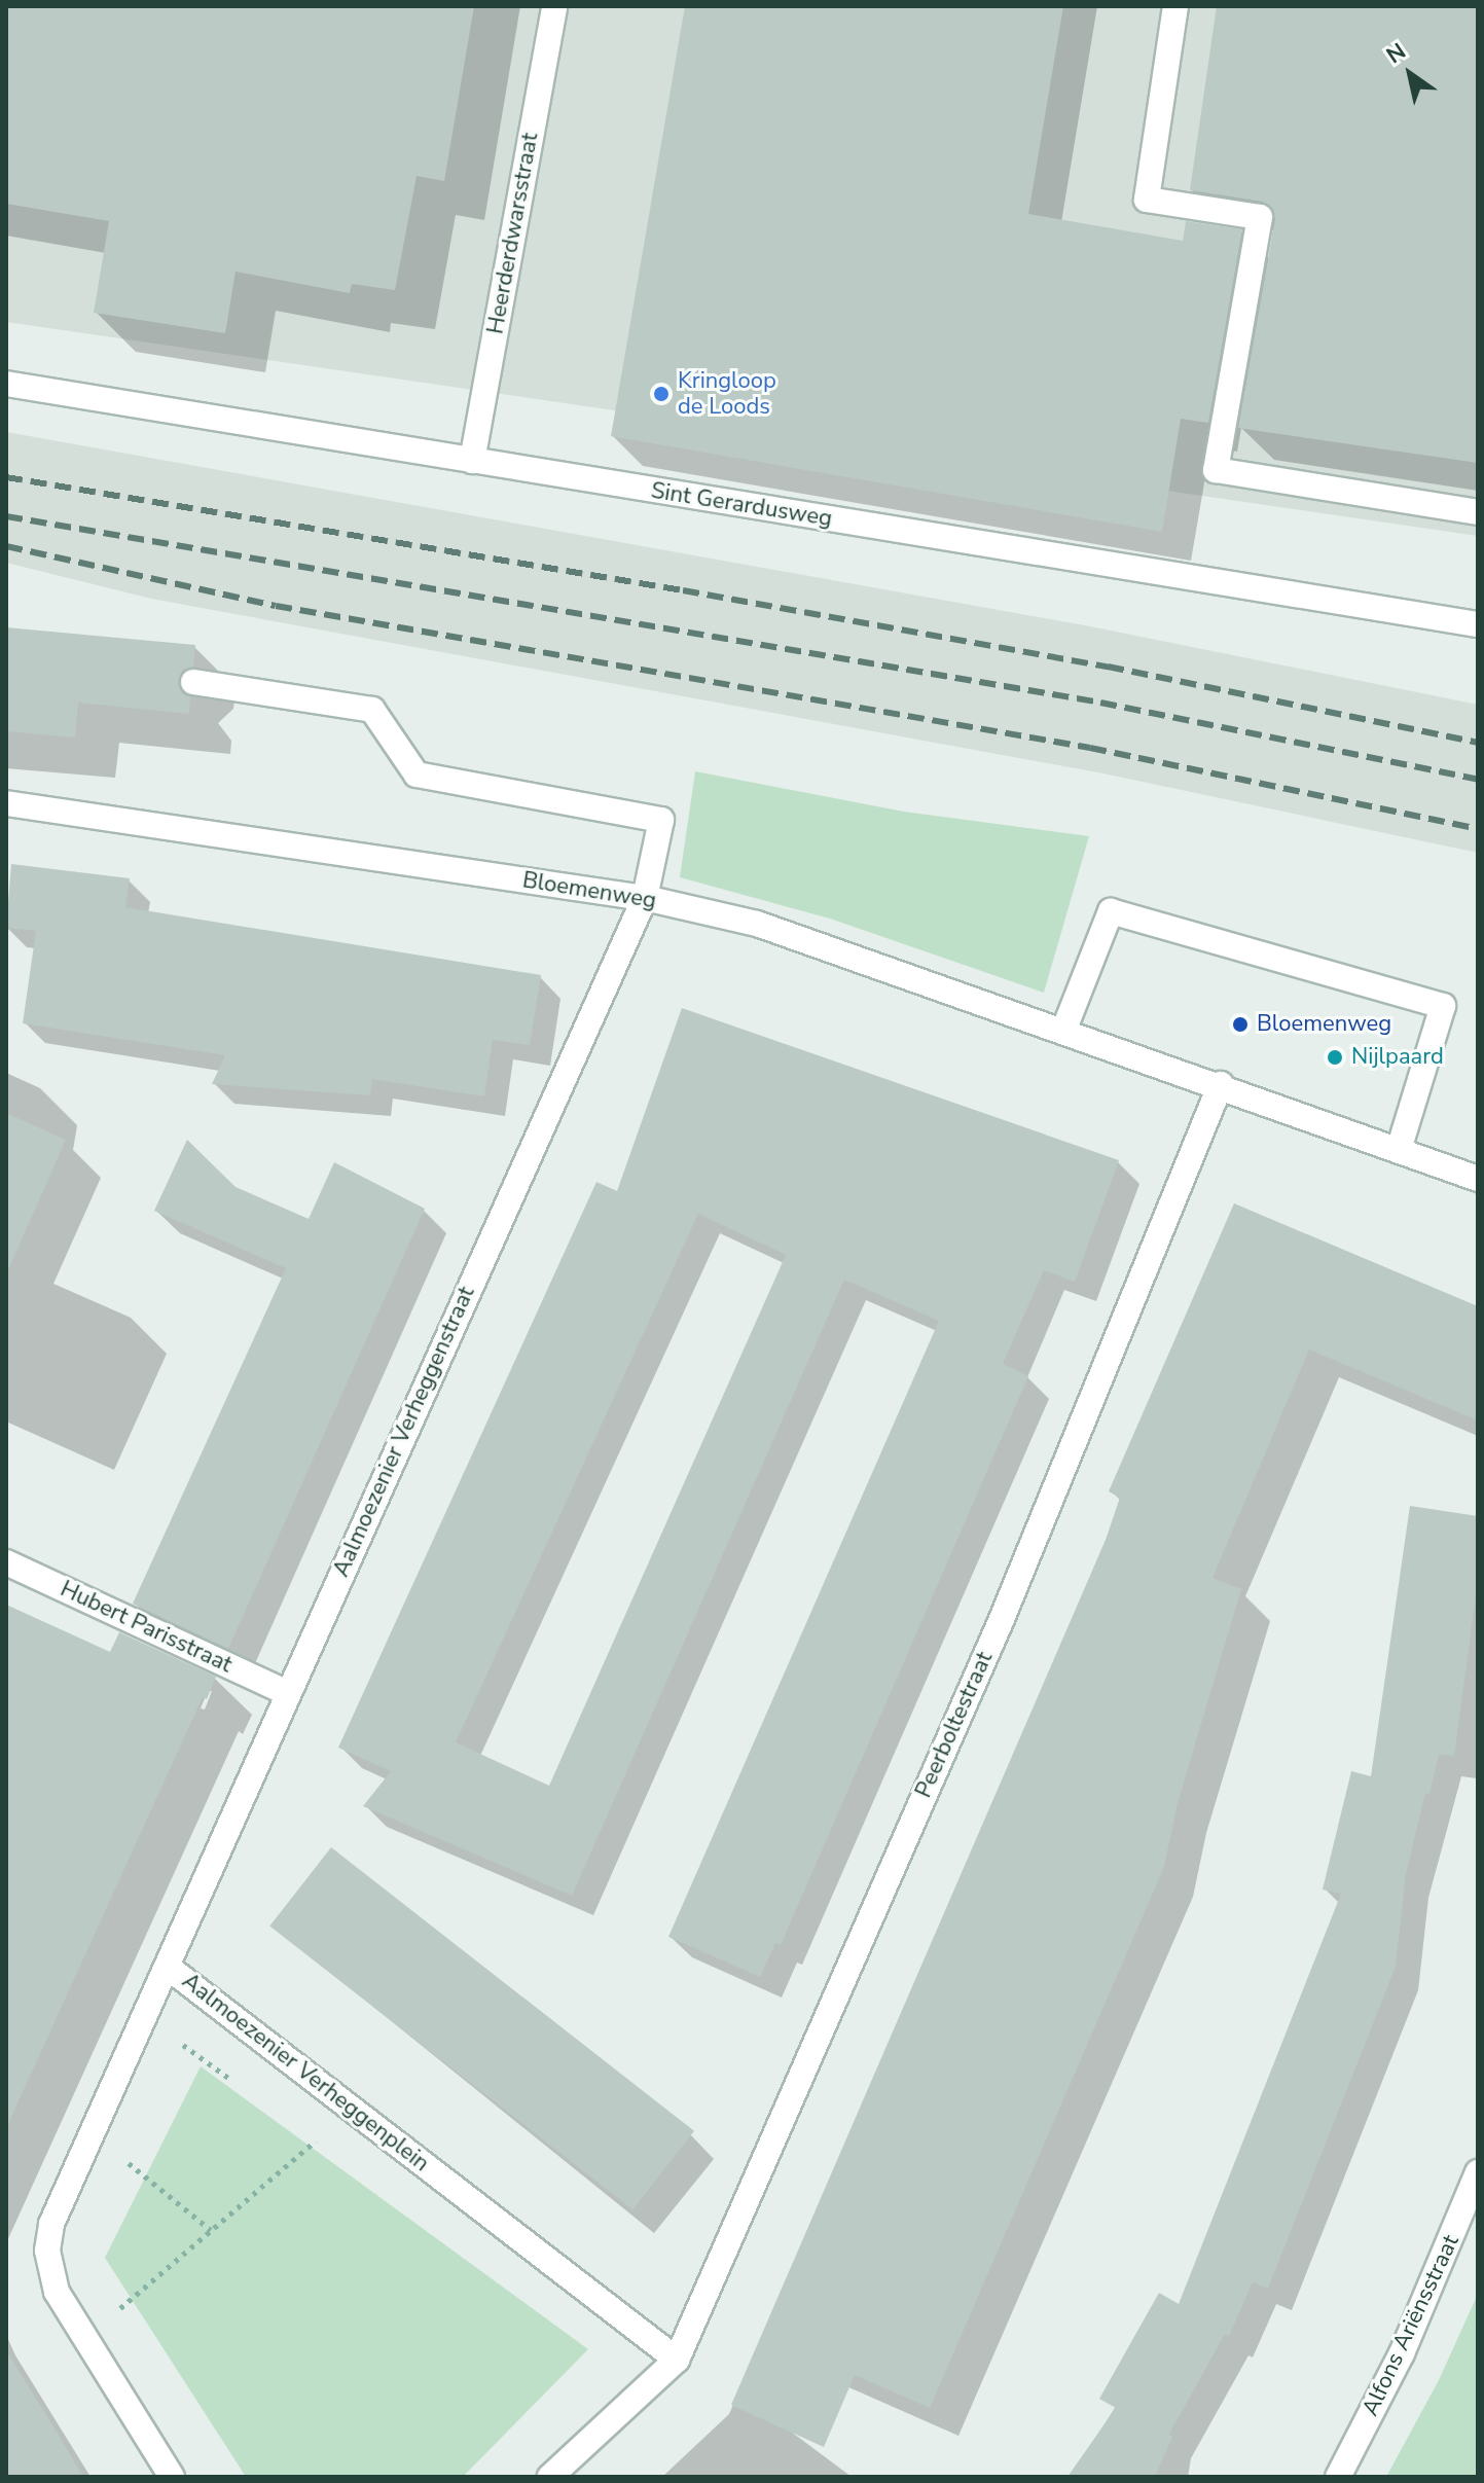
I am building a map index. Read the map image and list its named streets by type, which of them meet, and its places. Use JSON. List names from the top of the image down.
{
  "streets": {
    "street": [
      "Heerderdwarsstraat",
      "Sint Gerardusweg",
      "Bloemenweg",
      "Aalmoezenier Verheggenstraat",
      "Hubert Parisstraat",
      "Peerboltestraat",
      "Aalmoezenier Verheggenplein",
      "Alfons Ariënsstraat"
    ]
  },
  "crossings": [
    ["Heerderdwarsstraat", "Sint Gerardusweg"],
    ["Bloemenweg", "Aalmoezenier Verheggenstraat"],
    ["Bloemenweg", "Peerboltestraat"],
    ["Aalmoezenier Verheggenstraat", "Hubert Parisstraat"],
    ["Aalmoezenier Verheggenstraat", "Aalmoezenier Verheggenplein"],
    ["Peerboltestraat", "Aalmoezenier Verheggenplein"]
  ],
  "places": ["Kringloop de Loods", "Bloemenweg", "Nijlpaard"],
  "north": "top left"
}
